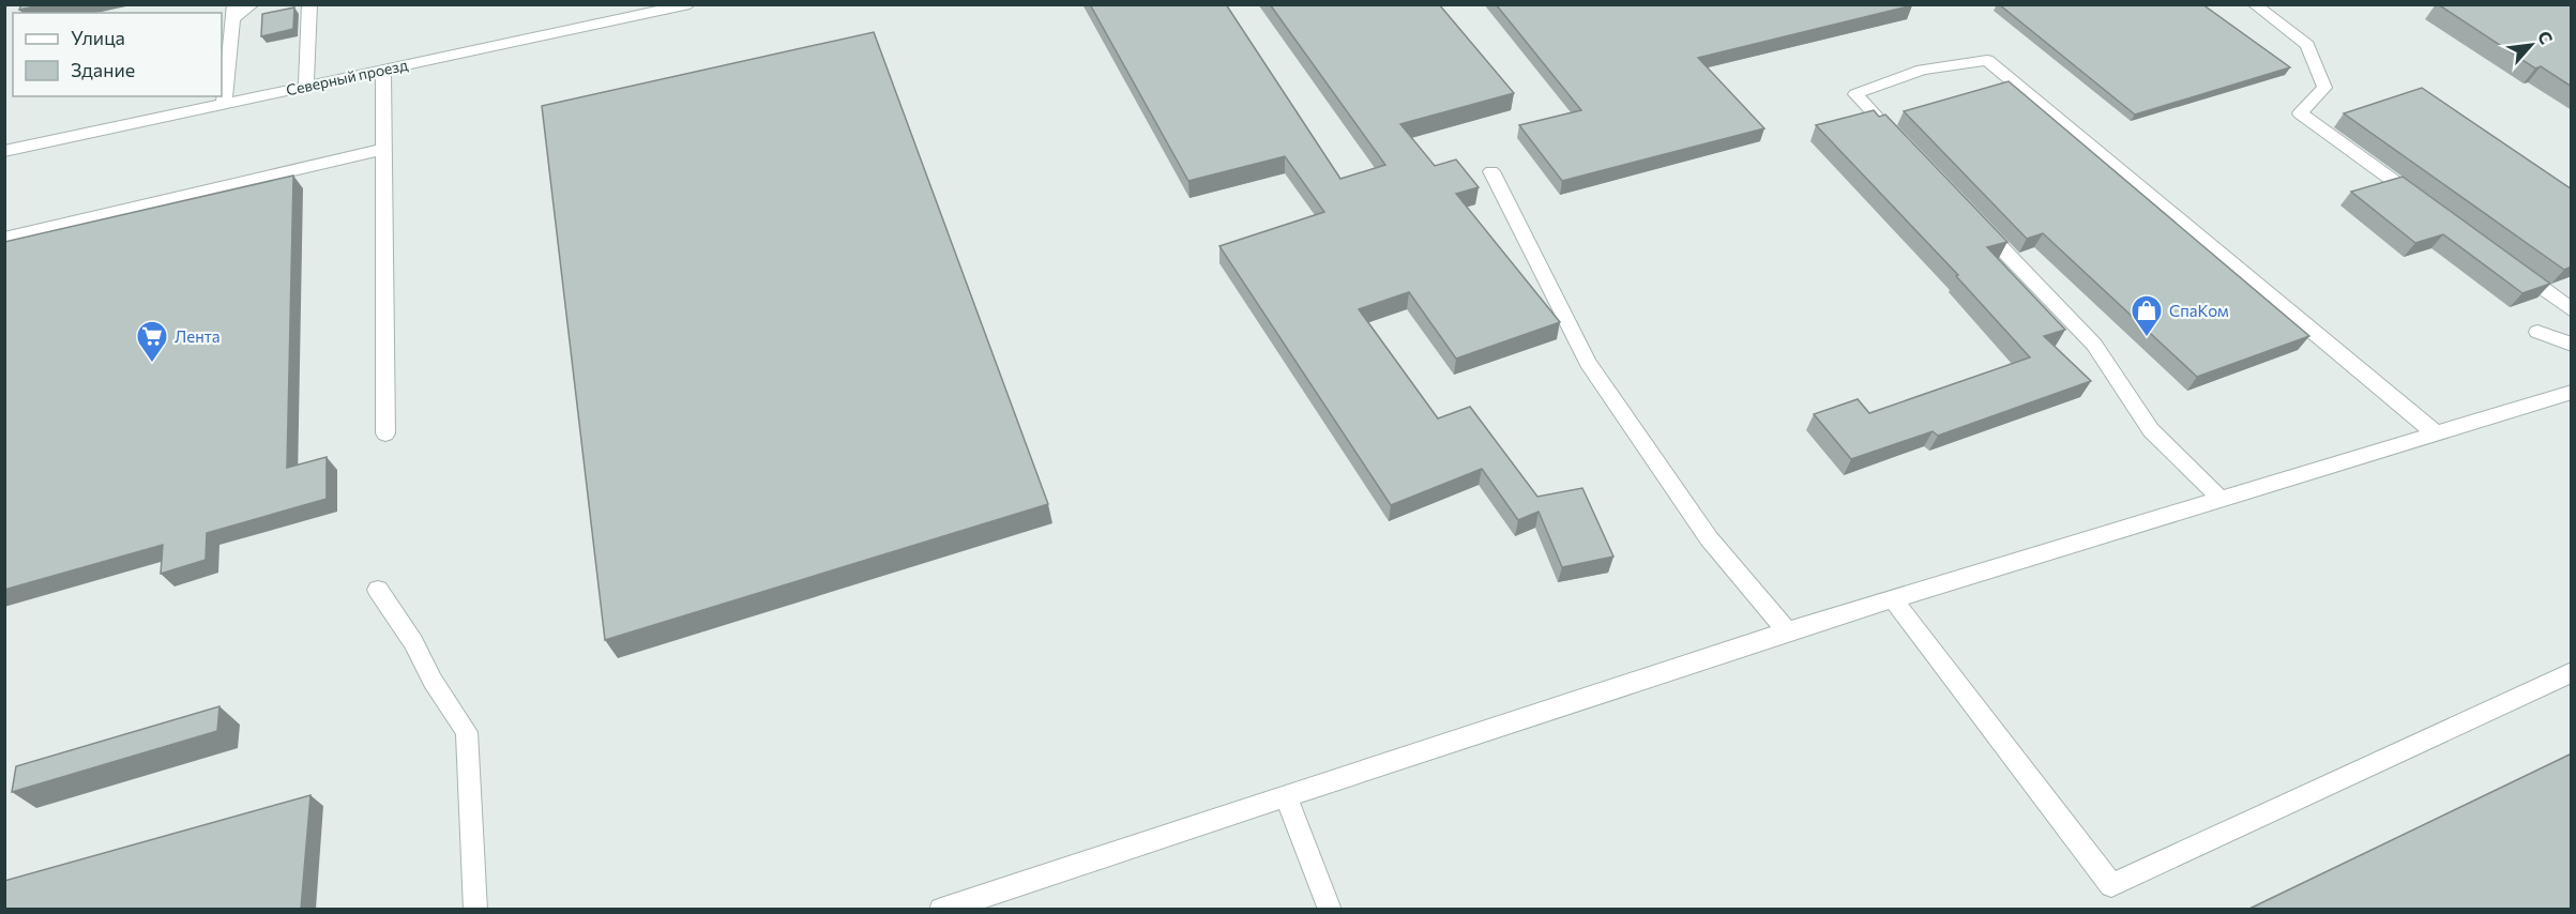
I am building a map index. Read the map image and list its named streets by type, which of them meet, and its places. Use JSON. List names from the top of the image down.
{
  "streets": {
    "street": ["Северный проезд"]
  },
  "places": {
    "shop": ["СпаКом"],
    "supermarket": ["Лента"]
  },
  "legend": ["Улица", "Здание"],
  "north": "top right"
}
